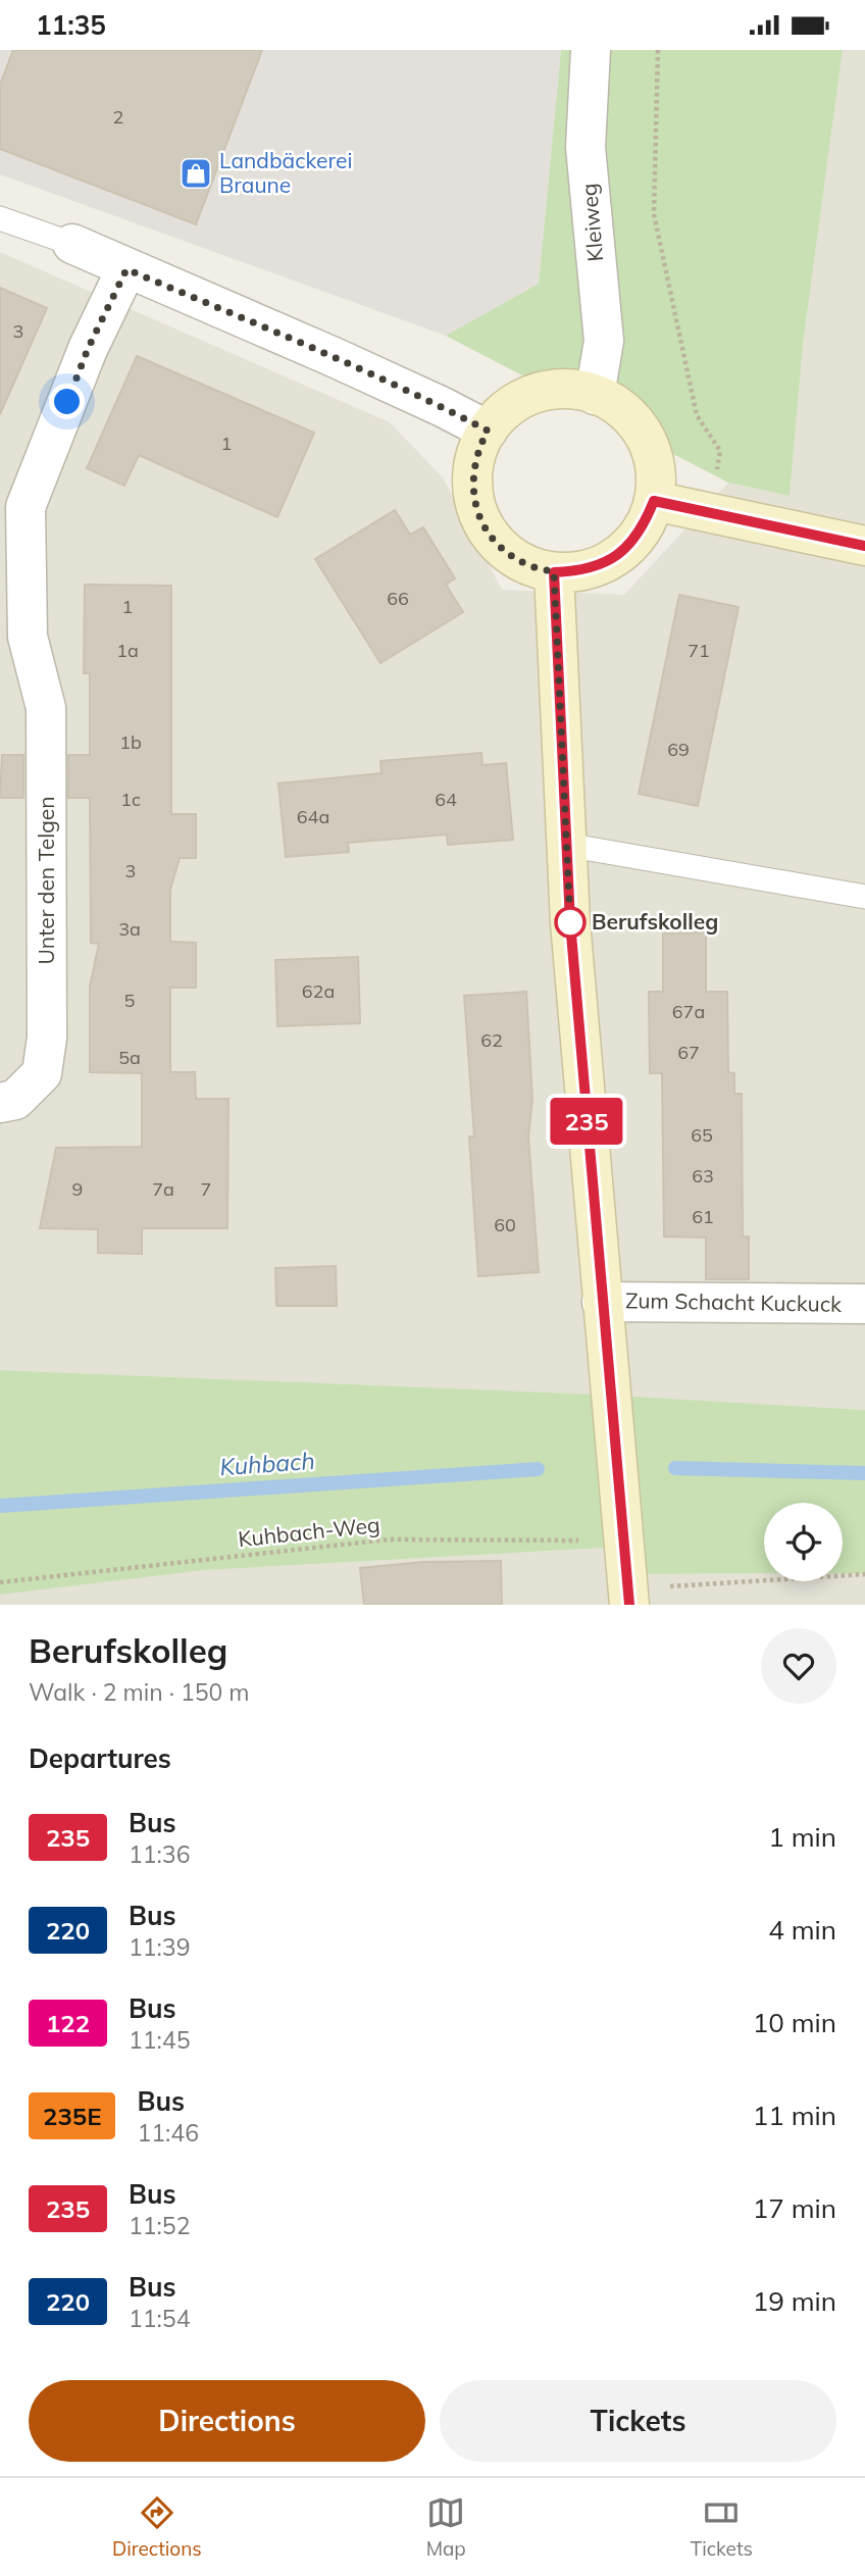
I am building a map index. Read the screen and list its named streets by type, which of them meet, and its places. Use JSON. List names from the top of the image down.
{
  "streets": {
    "street": ["Kleiweg", "Unter den Telgen", "Zum Schacht Kuckuck"],
    "path": ["Kuhbach-Weg"]
  },
  "water": ["Kuhbach"],
  "places": {
    "shop": ["Landbäckerei Braune"],
    "other": ["Berufskolleg"]
  },
  "lines": ["bus line 235"],
  "house_numbers": [
    "2",
    "3",
    "1",
    "66",
    "1",
    "1a",
    "71",
    "1b",
    "69",
    "1c",
    "64",
    "64a",
    "3",
    "3a",
    "62a",
    "5",
    "67a",
    "62",
    "67",
    "5a",
    "65",
    "63",
    "9",
    "7a",
    "7",
    "61",
    "60"
  ],
  "page": {
    "status": "11:35",
    "on_map": "235",
    "heading": [
      ["Berufskolleg", "Walk · 2 min · 150 m"],
      "Departures"
    ],
    "list": [
      {
        "mark": "235",
        "name": "Bus",
        "note": "11:36",
        "value": "1 min"
      },
      {
        "mark": "220",
        "name": "Bus",
        "note": "11:39",
        "value": "4 min"
      },
      {
        "mark": "122",
        "name": "Bus",
        "note": "11:45",
        "value": "10 min"
      },
      {
        "mark": "235E",
        "name": "Bus",
        "note": "11:46",
        "value": "11 min"
      },
      {
        "mark": "235",
        "name": "Bus",
        "note": "11:52",
        "value": "17 min"
      },
      {
        "mark": "220",
        "name": "Bus",
        "note": "11:54",
        "value": "19 min"
      }
    ],
    "buttons": ["Directions", "Tickets"],
    "tabs": ["Directions", "Map", "Tickets"]
  }
}
